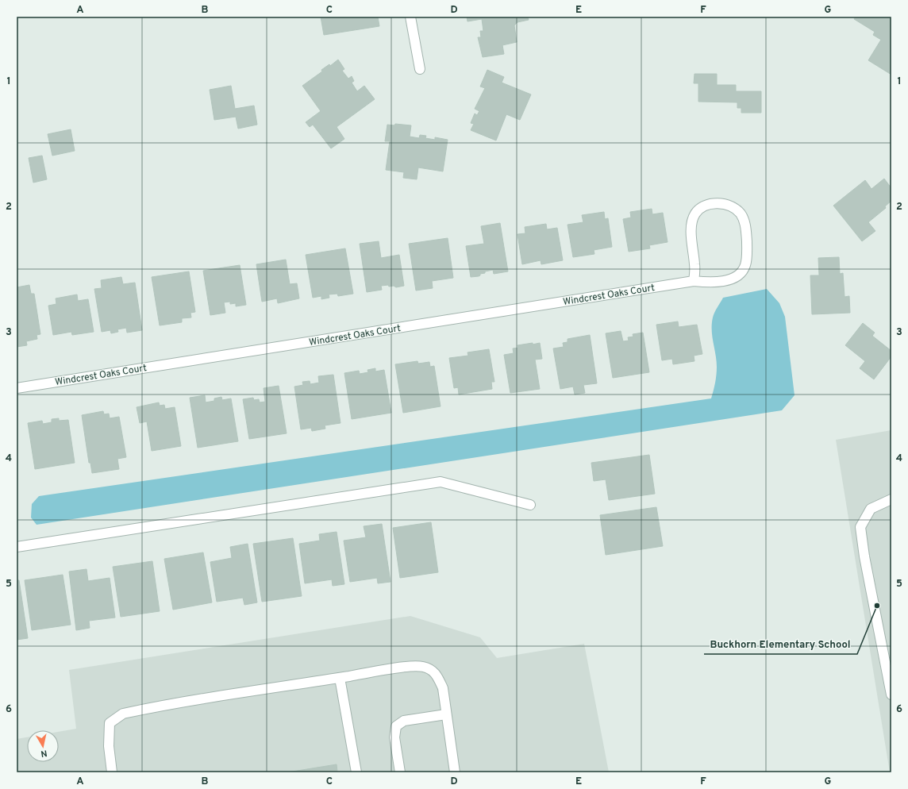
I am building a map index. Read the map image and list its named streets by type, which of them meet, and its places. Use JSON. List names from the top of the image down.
{
  "streets": {
    "street": ["Windcrest Oaks Court"]
  },
  "places": ["Buckhorn Elementary School"],
  "north": "bottom",
  "grid": {
    "columns": [
      "A",
      "B",
      "C",
      "D",
      "E",
      "F",
      "G"
    ],
    "rows": [
      "1",
      "2",
      "3",
      "4",
      "5",
      "6"
    ]
  }
}
